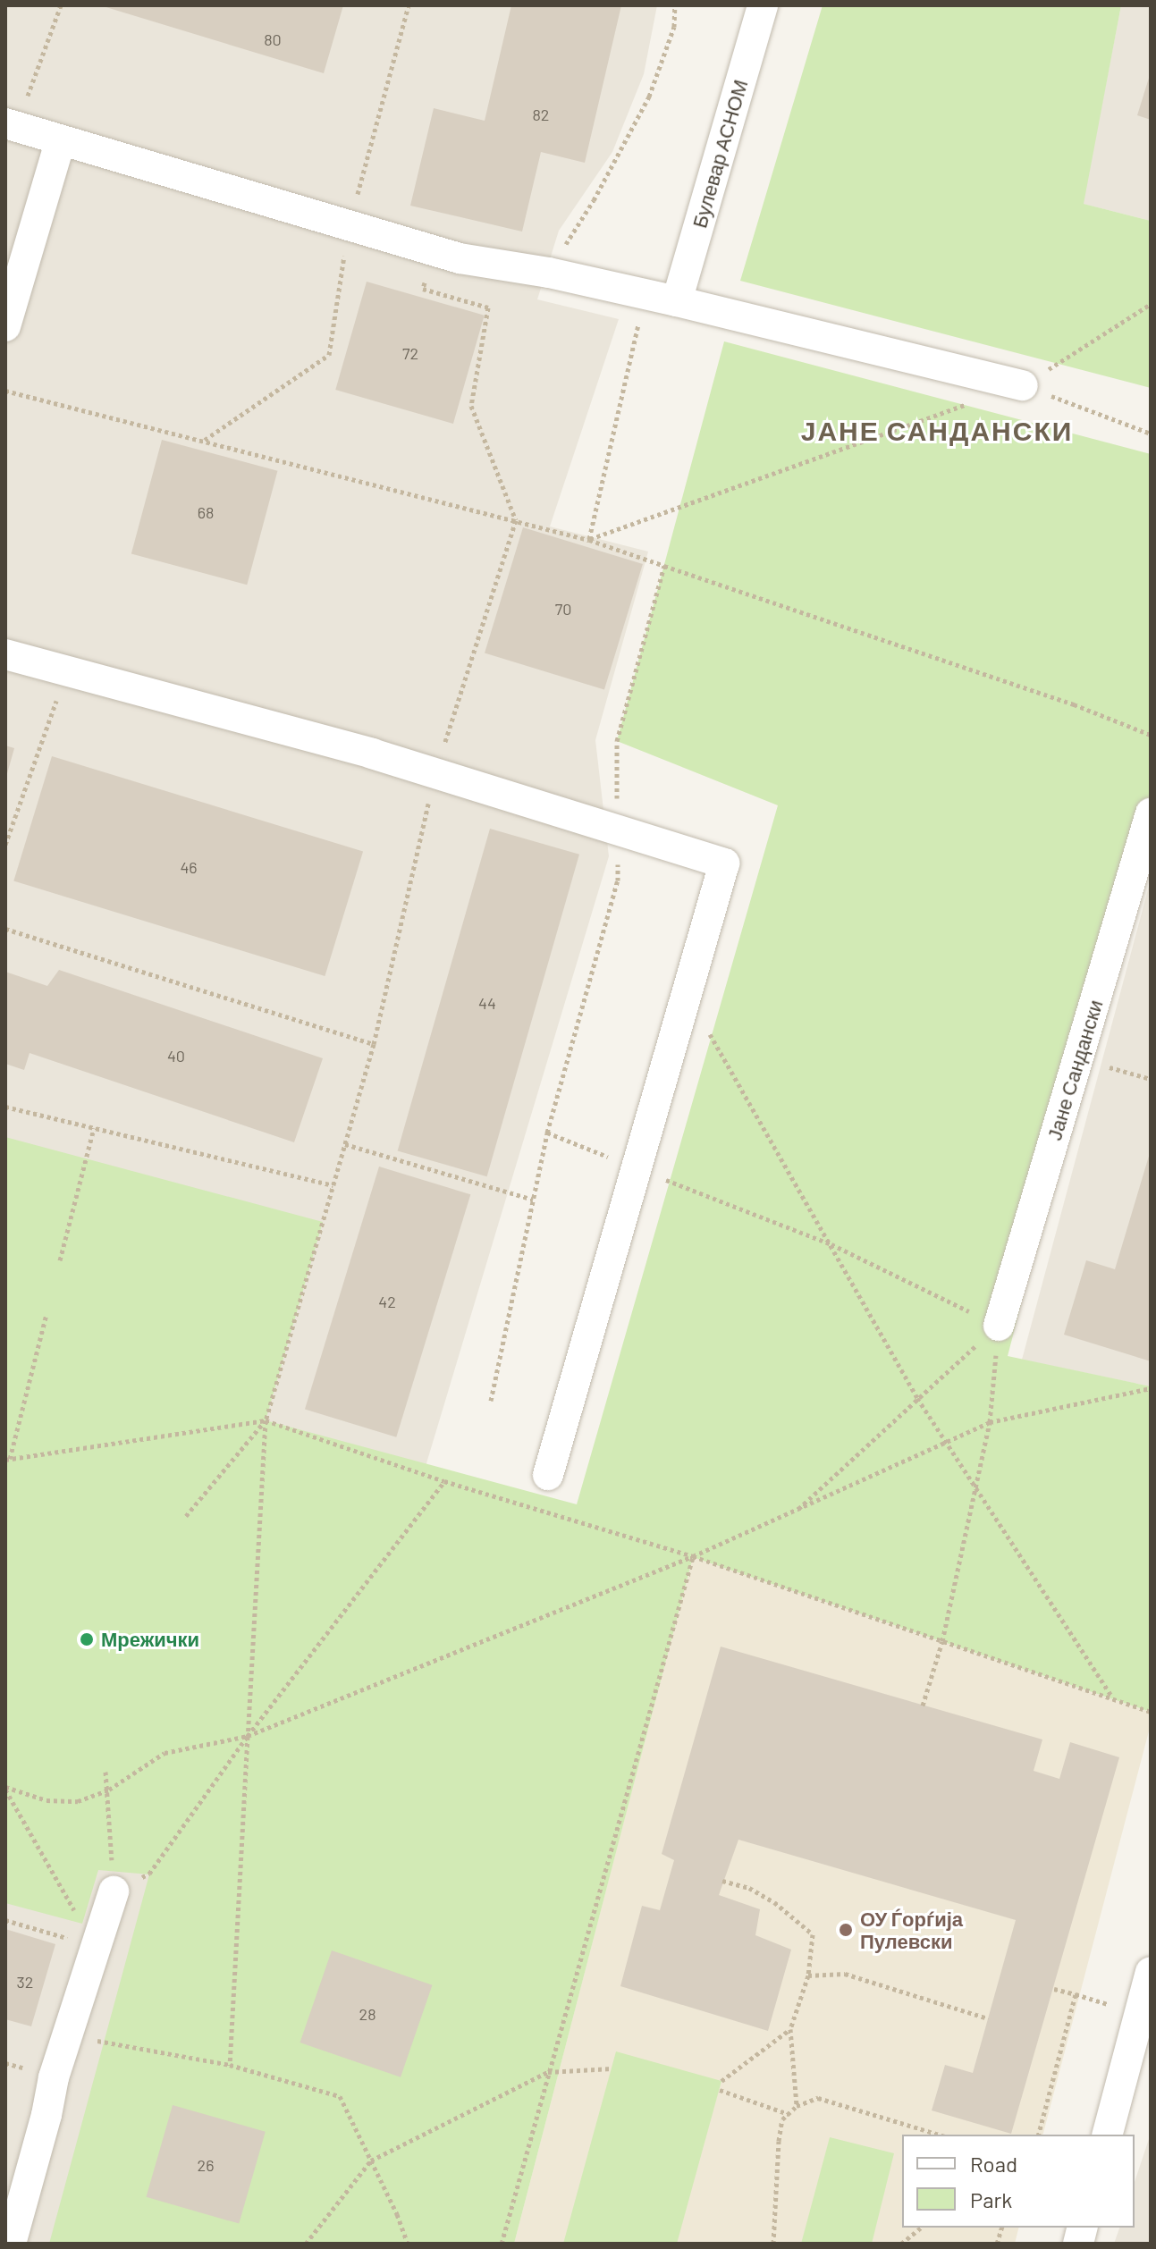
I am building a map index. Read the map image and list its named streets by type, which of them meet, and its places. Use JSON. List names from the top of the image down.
{
  "streets": {
    "street": ["Булевар АСНОМ", "Јане Сандански"]
  },
  "districts": ["ЈАНЕ САНДАНСКИ"],
  "places": ["Мрежички", "ОУ Ѓорѓија Пулевски"],
  "house_numbers": [
    "80",
    "82",
    "72",
    "68",
    "70",
    "46",
    "44",
    "40",
    "42",
    "32",
    "28",
    "26"
  ],
  "legend": ["Road", "Park"]
}
